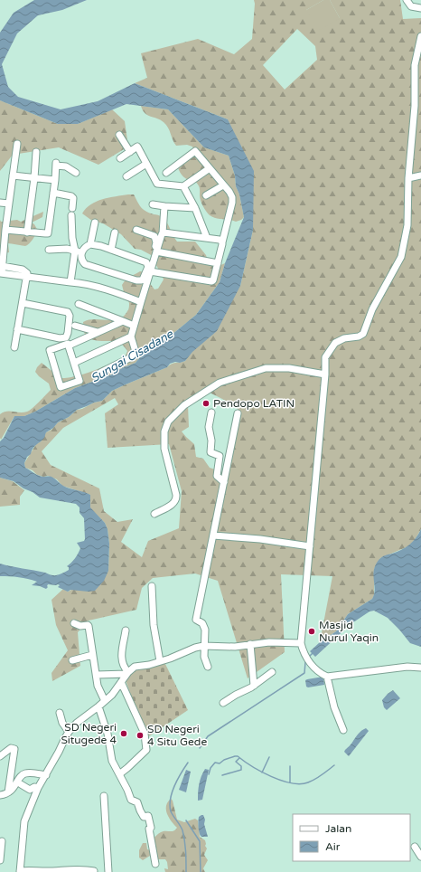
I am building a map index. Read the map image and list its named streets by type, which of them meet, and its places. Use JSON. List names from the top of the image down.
{
  "water": ["Sungai Cisadane"],
  "places": [
    "Pendopo LATIN",
    "Masjid Nurul Yaqin",
    "SD Negeri Situgede 4",
    "SD Negeri 4 Situ Gede"
  ],
  "legend": ["Jalan", "Air"]
}
